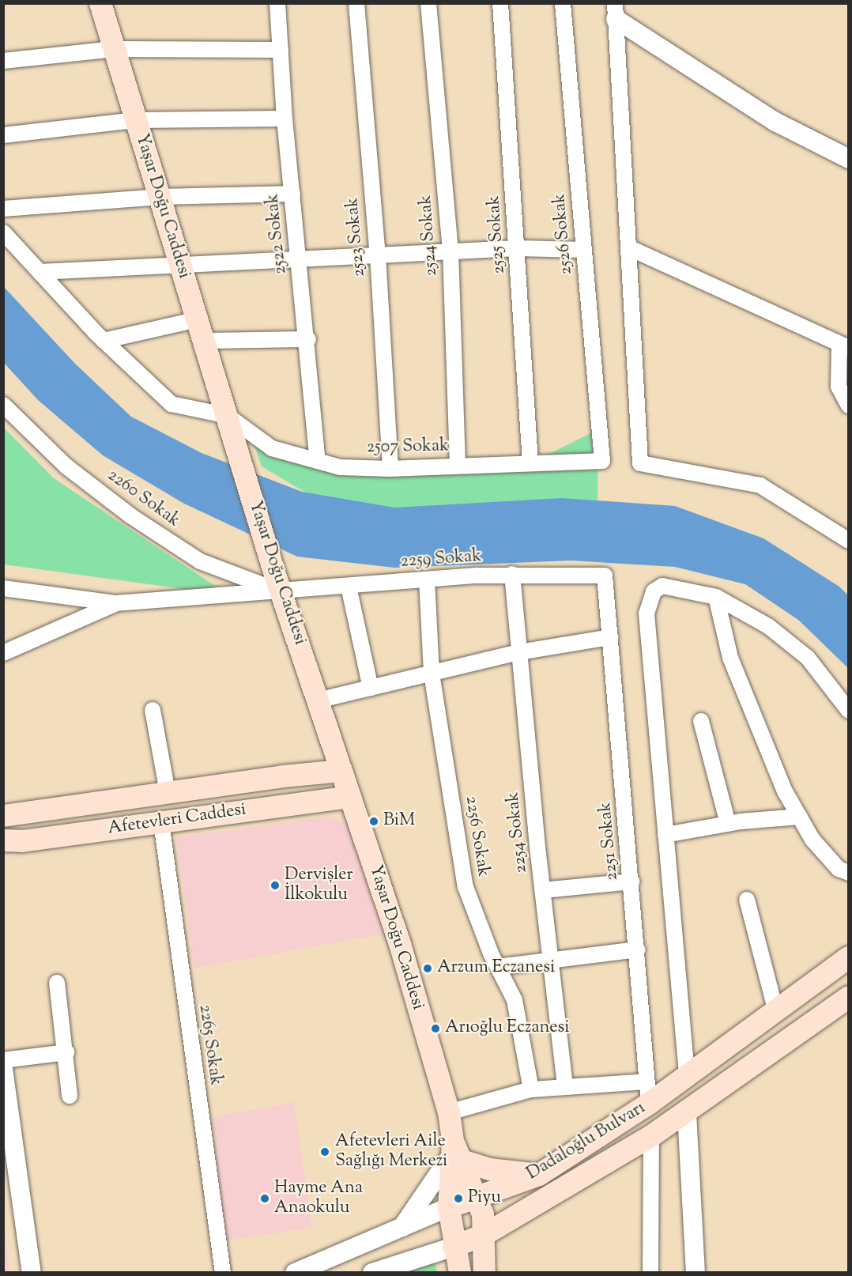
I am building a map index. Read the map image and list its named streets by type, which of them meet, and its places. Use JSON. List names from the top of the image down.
{
  "streets": {
    "main road": ["Yaşar Doğu Caddesi", "Afetevleri Caddesi", "Dadaloğlu Bulvarı"],
    "street": [
      "2522 Sokak",
      "2526 Sokak",
      "2525 Sokak",
      "2524 Sokak",
      "2523 Sokak",
      "2507 Sokak",
      "2260 Sokak",
      "2259 Sokak",
      "2254 Sokak",
      "2256 Sokak",
      "2251 Sokak",
      "2265 Sokak"
    ]
  },
  "crossings": [
    ["Yaşar Doğu Caddesi", "2507 Sokak"],
    ["Yaşar Doğu Caddesi", "2260 Sokak"],
    ["Yaşar Doğu Caddesi", "2259 Sokak"],
    ["Yaşar Doğu Caddesi", "Afetevleri Caddesi"],
    ["2522 Sokak", "2507 Sokak"],
    ["2526 Sokak", "2507 Sokak"],
    ["2525 Sokak", "2507 Sokak"],
    ["2524 Sokak", "2507 Sokak"],
    ["2523 Sokak", "2507 Sokak"],
    ["2260 Sokak", "2259 Sokak"],
    ["2259 Sokak", "2254 Sokak"],
    ["2259 Sokak", "2256 Sokak"],
    ["2259 Sokak", "2251 Sokak"],
    ["Afetevleri Caddesi", "2265 Sokak"],
    ["2251 Sokak", "Dadaloğlu Bulvarı"]
  ],
  "places": [
    "BiM",
    "Dervişler İlkokulu",
    "Arzum Eczanesi",
    "Arıoğlu Eczanesi",
    "Afetevleri Aile Sağlığı Merkezi",
    "Hayme Ana Anaokulu",
    "Piyu"
  ]
}
